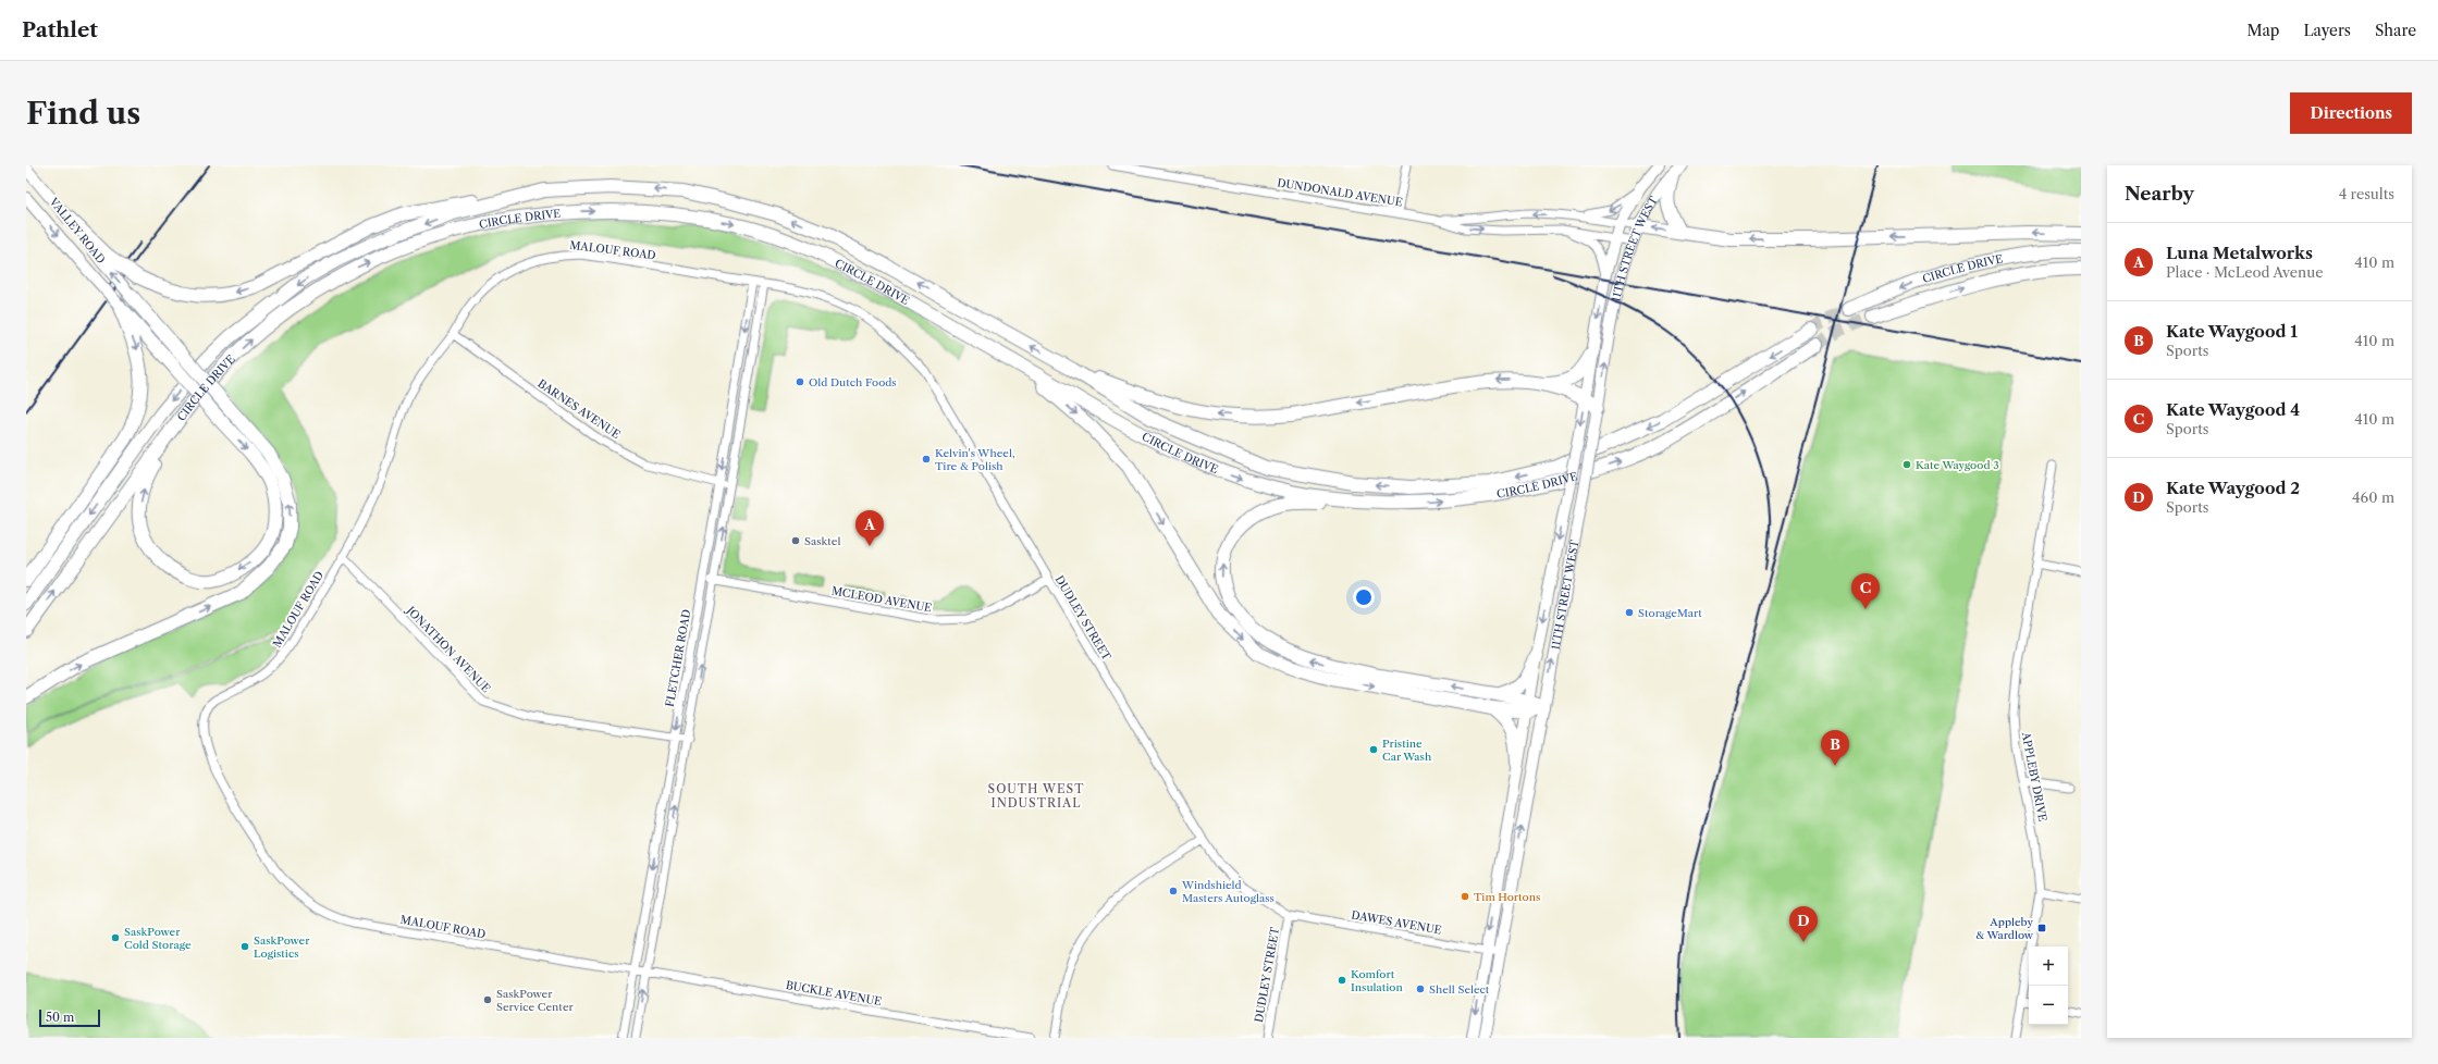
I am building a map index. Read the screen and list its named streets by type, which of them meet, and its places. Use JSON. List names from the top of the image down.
{
  "streets": {
    "highway": ["CIRCLE DRIVE"],
    "main road": ["VALLEY ROAD", "11TH STREET WEST"],
    "street": [
      "DUNDONALD AVENUE",
      "MALOUF ROAD",
      "BARNES AVENUE",
      "MCLEOD AVENUE",
      "DUDLEY STREET",
      "JONATHON AVENUE",
      "FLETCHER ROAD",
      "APPLEBY DRIVE",
      "DAWES AVENUE",
      "BUCKLE AVENUE"
    ]
  },
  "crossings": [
    ["DUNDONALD AVENUE", "11TH STREET WEST"],
    ["MALOUF ROAD", "BARNES AVENUE"],
    ["MALOUF ROAD", "DUDLEY STREET"],
    ["MALOUF ROAD", "JONATHON AVENUE"],
    ["MALOUF ROAD", "FLETCHER ROAD"],
    ["MALOUF ROAD", "BUCKLE AVENUE"],
    ["11TH STREET WEST", "DAWES AVENUE"],
    ["BARNES AVENUE", "FLETCHER ROAD"],
    ["MCLEOD AVENUE", "DUDLEY STREET"],
    ["MCLEOD AVENUE", "FLETCHER ROAD"],
    ["DUDLEY STREET", "FLETCHER ROAD"],
    ["DUDLEY STREET", "DAWES AVENUE"],
    ["JONATHON AVENUE", "FLETCHER ROAD"],
    ["FLETCHER ROAD", "BUCKLE AVENUE"]
  ],
  "districts": ["SOUTH WEST INDUSTRIAL"],
  "places": {
    "other": [
      "Old Dutch Foods",
      "Kelvin's Wheel, Tire & Polish",
      "Kate Waygood 3",
      "Sasktel",
      "StorageMart",
      "Pristine Car Wash",
      "Windshield Masters Autoglass",
      "Tim Hortons",
      "SaskPower Cold Storage",
      "SaskPower Logistics",
      "Komfort Insulation",
      "Shell Select",
      "SaskPower Service Center"
    ],
    "transit": ["Appleby & Wardlow"]
  },
  "scale_bar": "50 m",
  "page": {
    "header": "Pathlet",
    "nav": ["Map", "Layers", "Share"],
    "buttons": "Directions",
    "title": "Find us",
    "heading": ["Nearby", "4 results"],
    "list": [
      {
        "mark": "A",
        "name": "Luna Metalworks",
        "note": "Place · McLeod Avenue",
        "value": "410 m"
      },
      {
        "mark": "B",
        "name": "Kate Waygood 1",
        "note": "Sports",
        "value": "410 m"
      },
      {
        "mark": "C",
        "name": "Kate Waygood 4",
        "note": "Sports",
        "value": "410 m"
      },
      {
        "mark": "D",
        "name": "Kate Waygood 2",
        "note": "Sports",
        "value": "460 m"
      }
    ],
    "pins": [
      "A",
      "C",
      "B",
      "D"
    ],
    "map_buttons": ["+", "−"],
    "scale": "50 m"
  }
}
